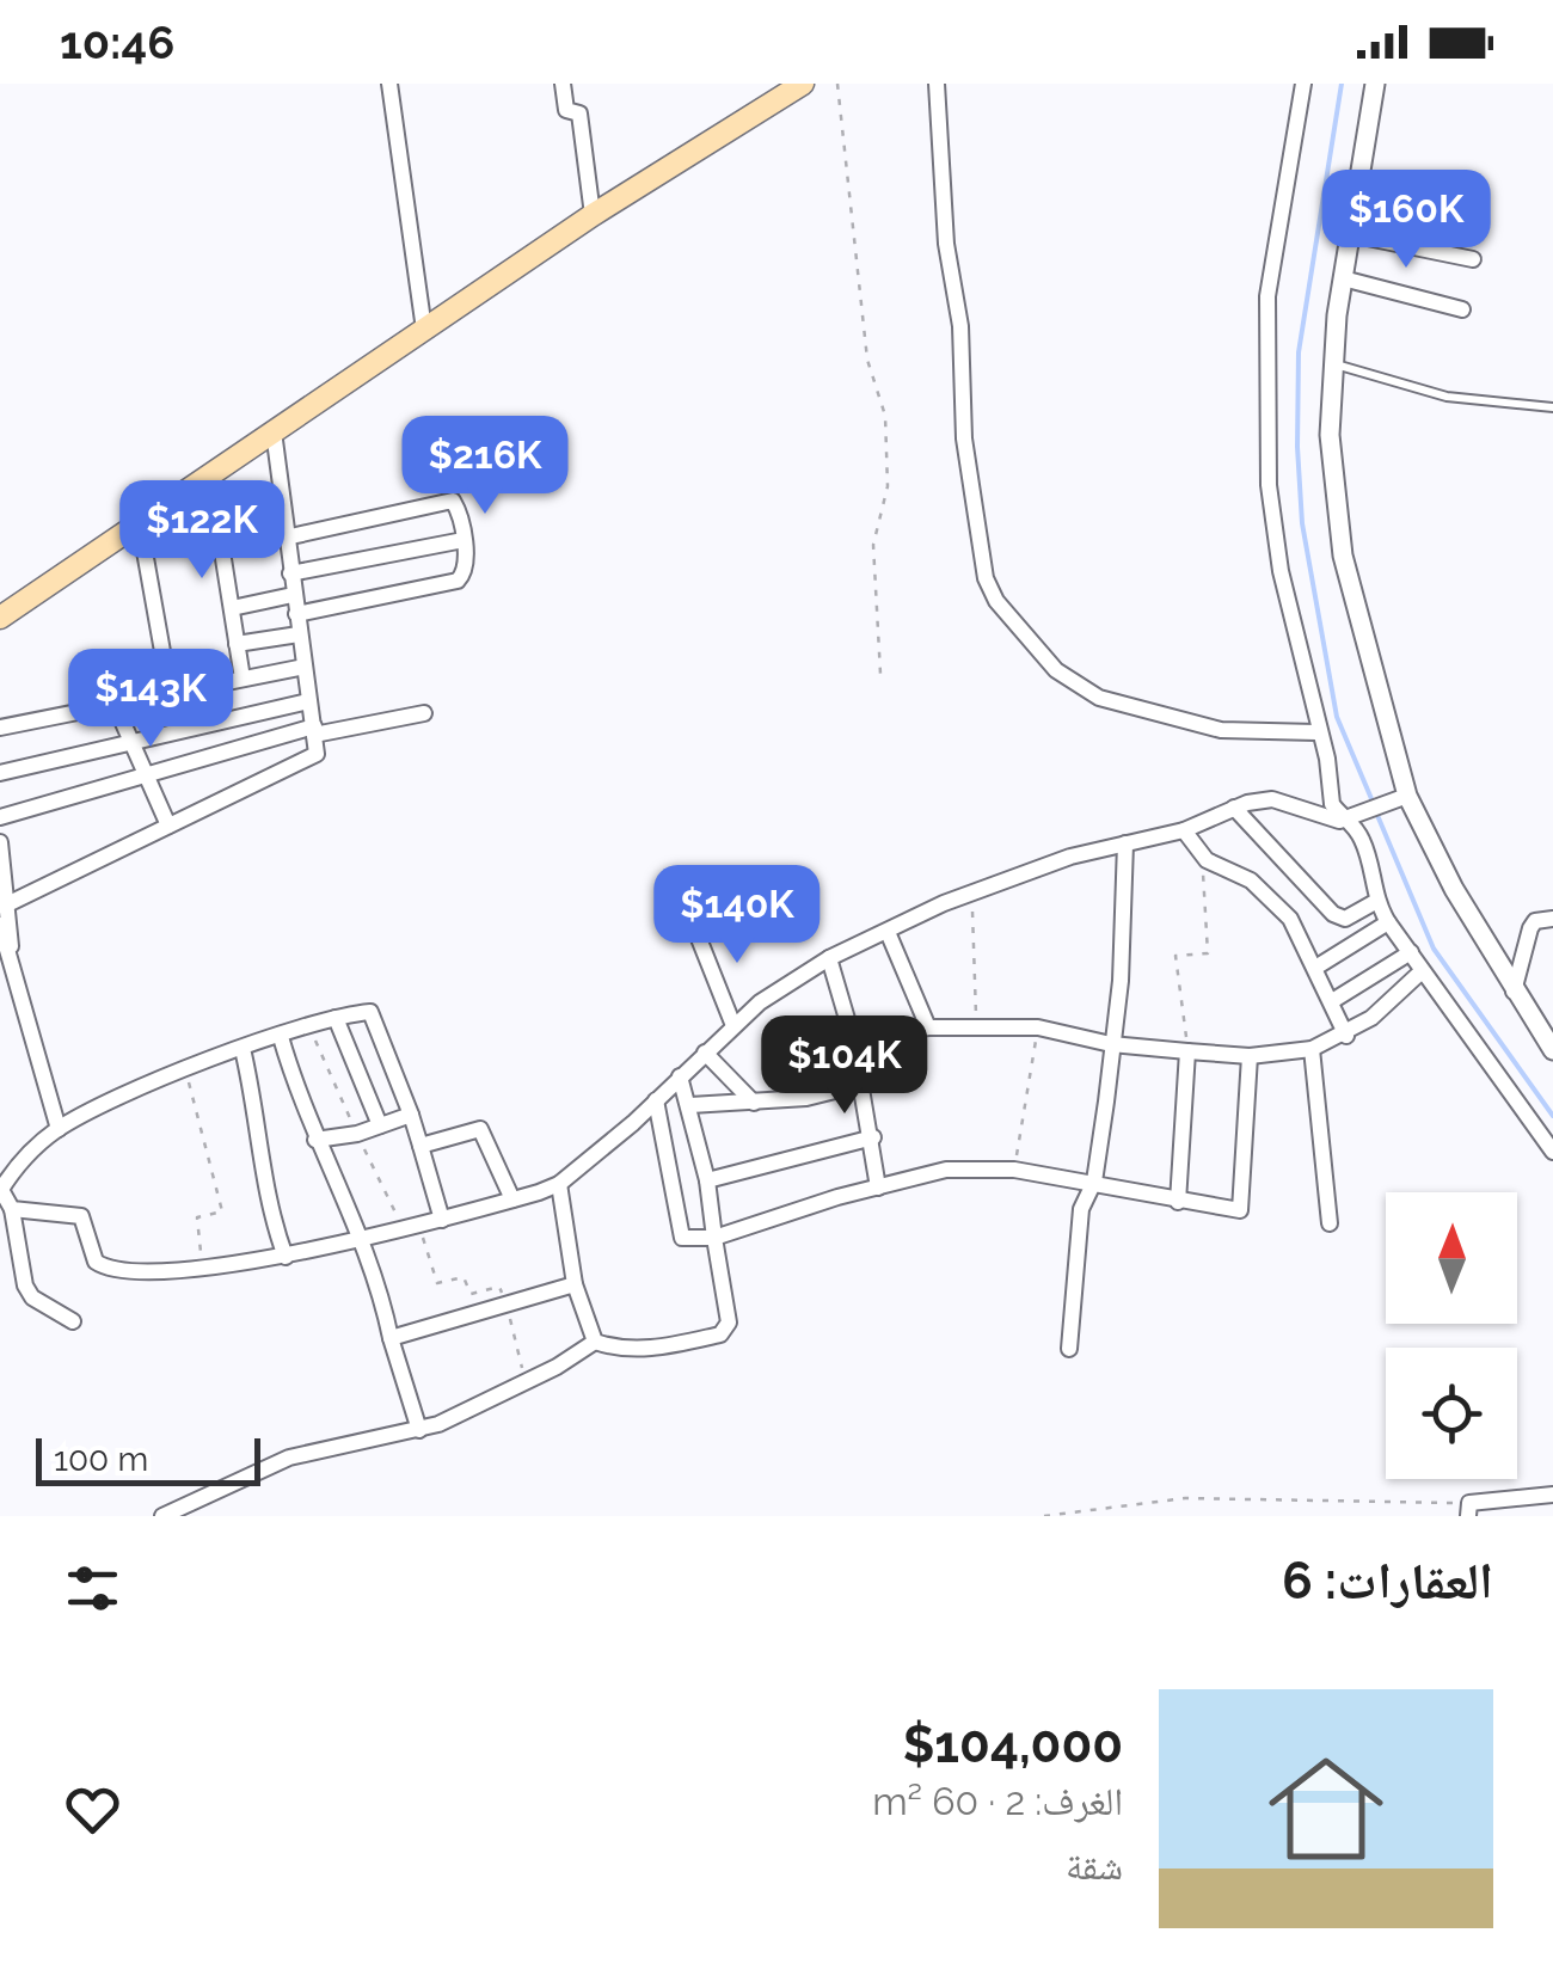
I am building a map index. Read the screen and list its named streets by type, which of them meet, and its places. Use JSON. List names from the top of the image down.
{
  "scale_bar": "100 m",
  "north": "top",
  "page": {
    "status": "10:46",
    "price": [
      "$160K",
      "$216K",
      "$122K",
      "$143K",
      "$140K",
      "$104K"
    ],
    "scale": "100 m",
    "heading": "العقارات: 6",
    "list": [
      {
        "name": "$104,000",
        "note": "الغرف: 2 · 60 m² · شقة"
      }
    ]
  }
}
